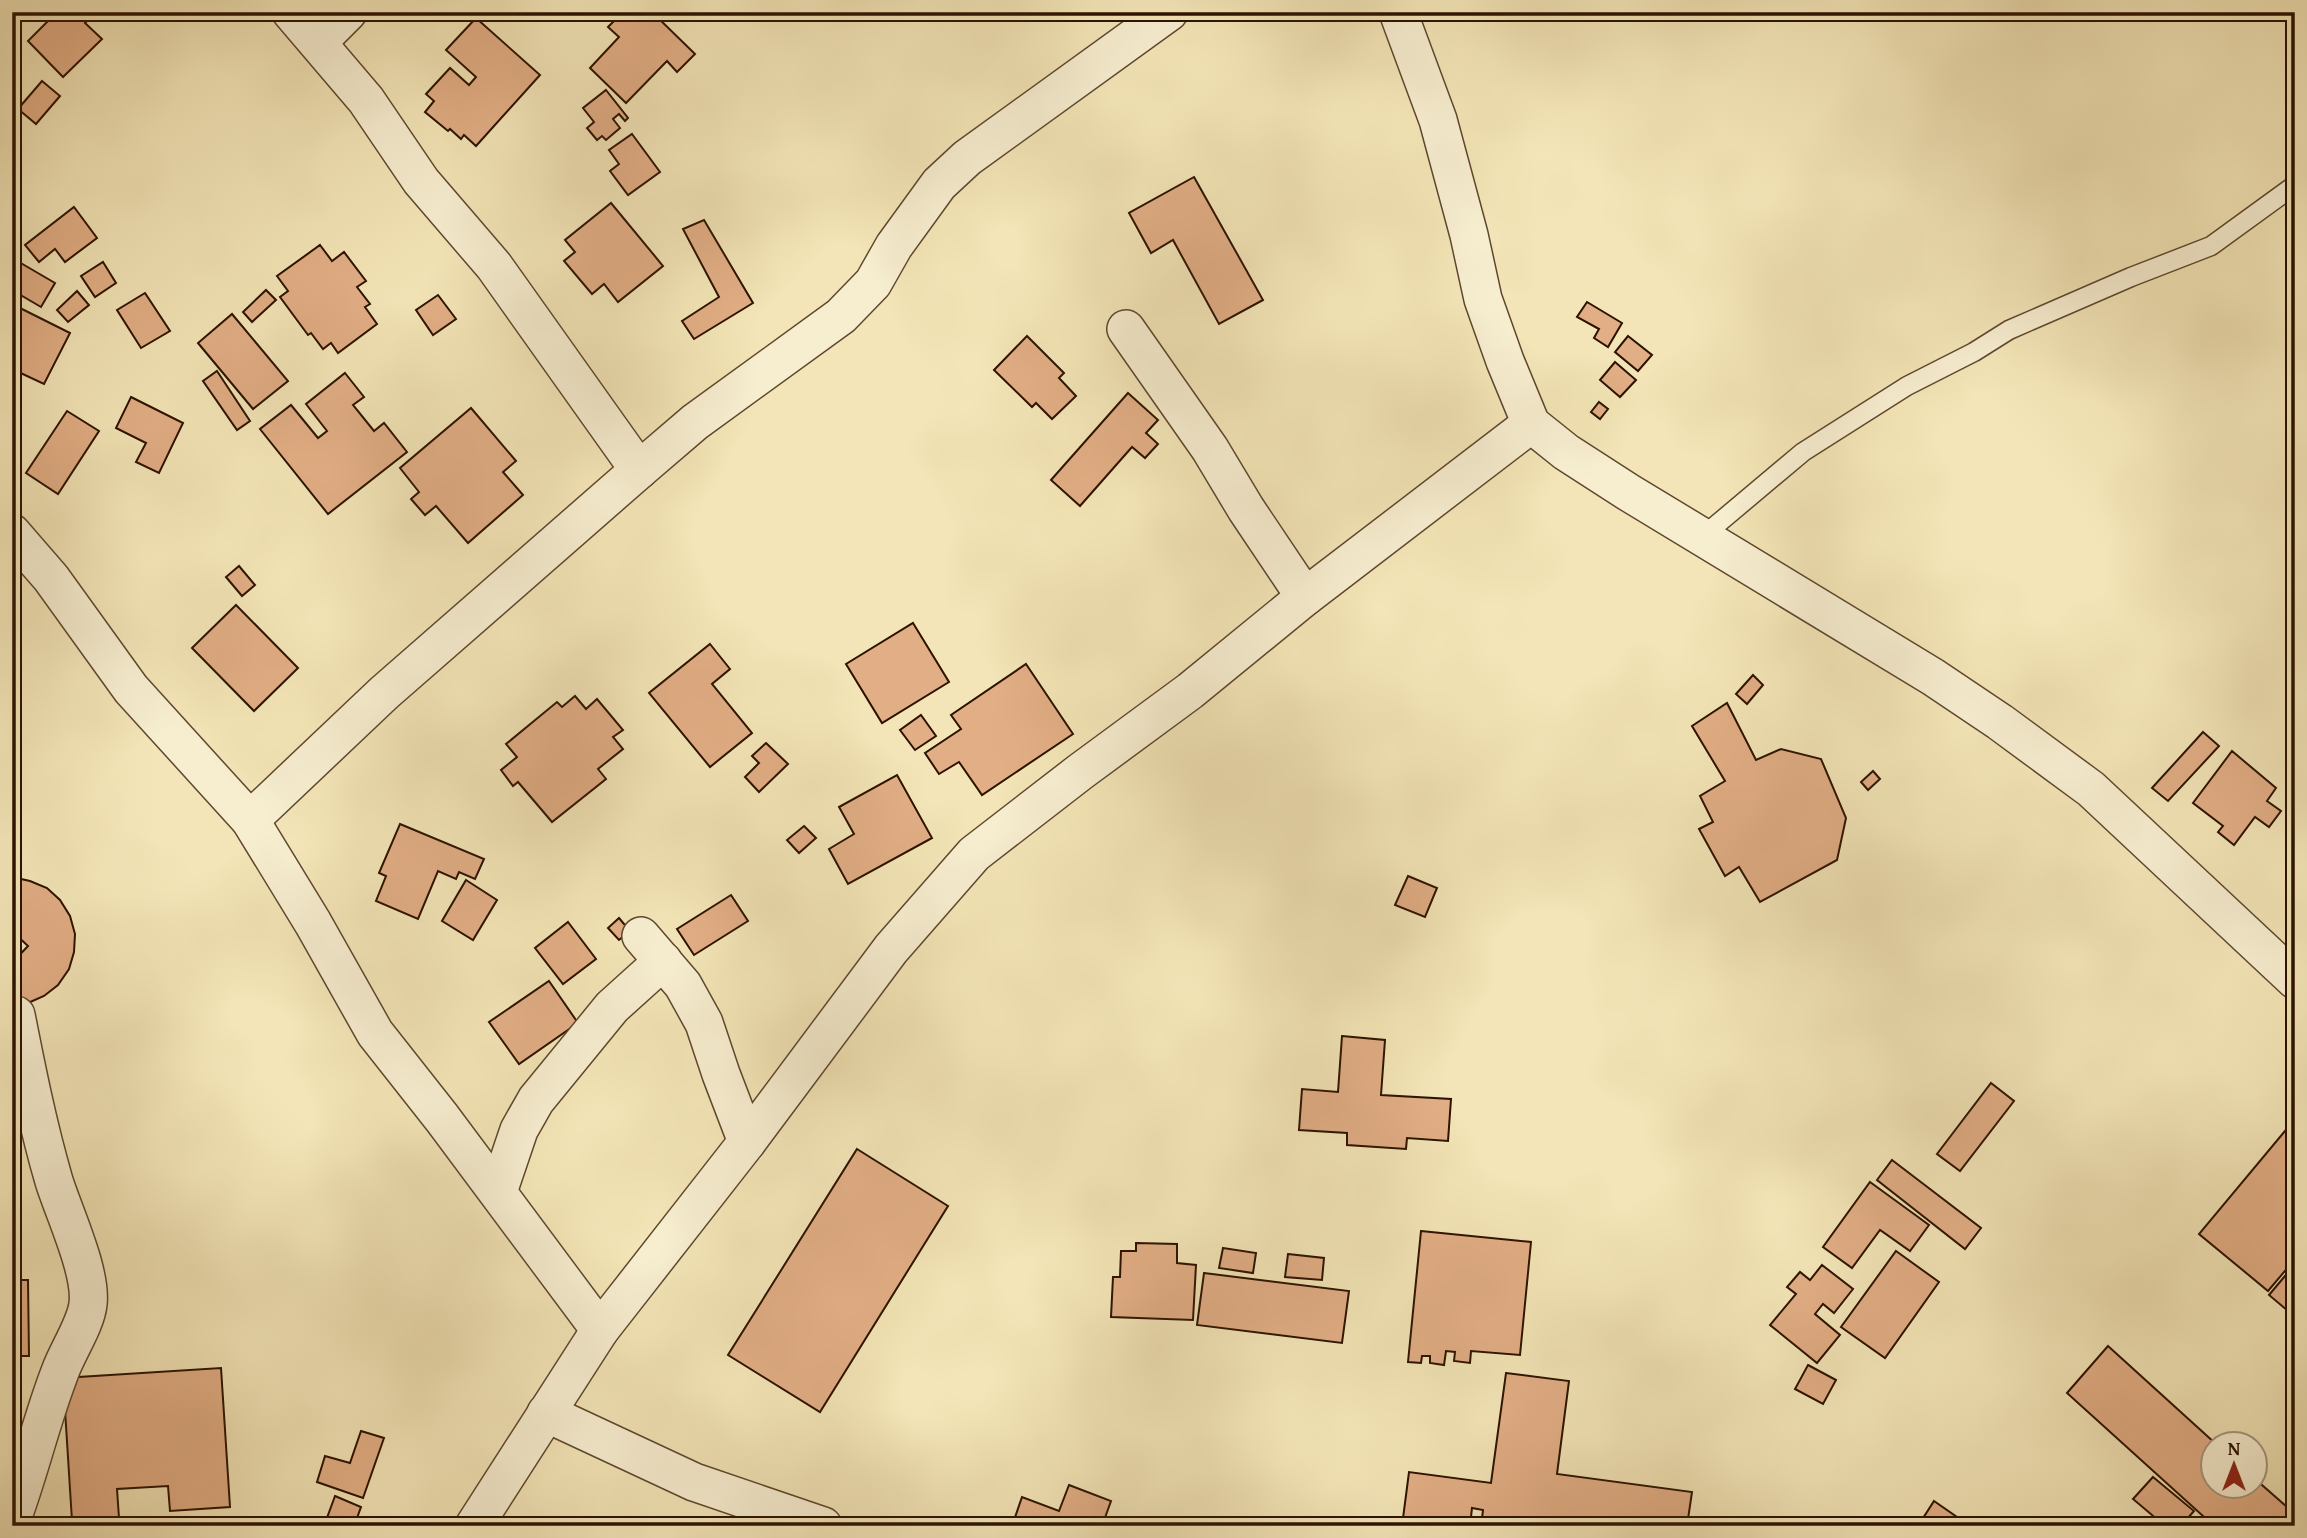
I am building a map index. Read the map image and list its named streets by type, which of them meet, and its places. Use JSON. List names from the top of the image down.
{
  "north": "top"
}
